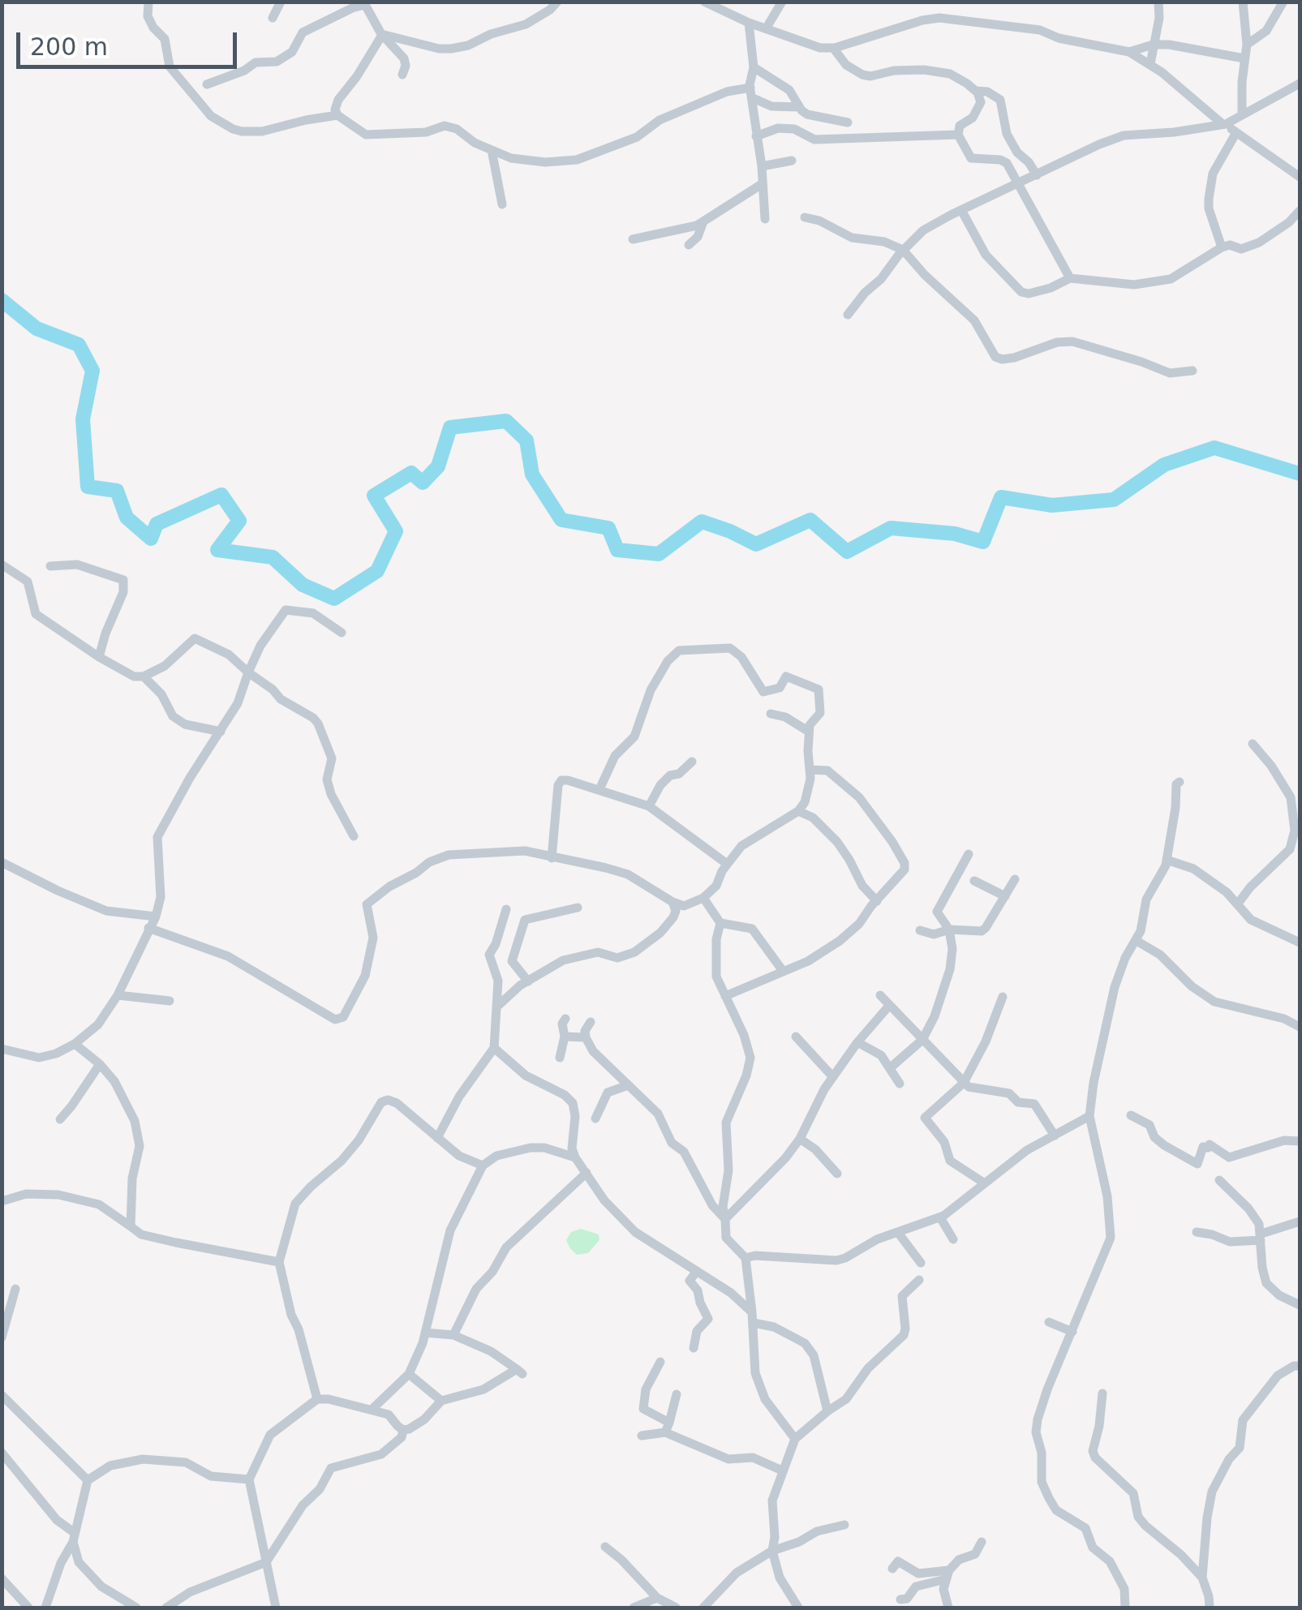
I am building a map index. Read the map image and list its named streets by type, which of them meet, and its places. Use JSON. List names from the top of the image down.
{
  "scale_bar": "200 m"
}
